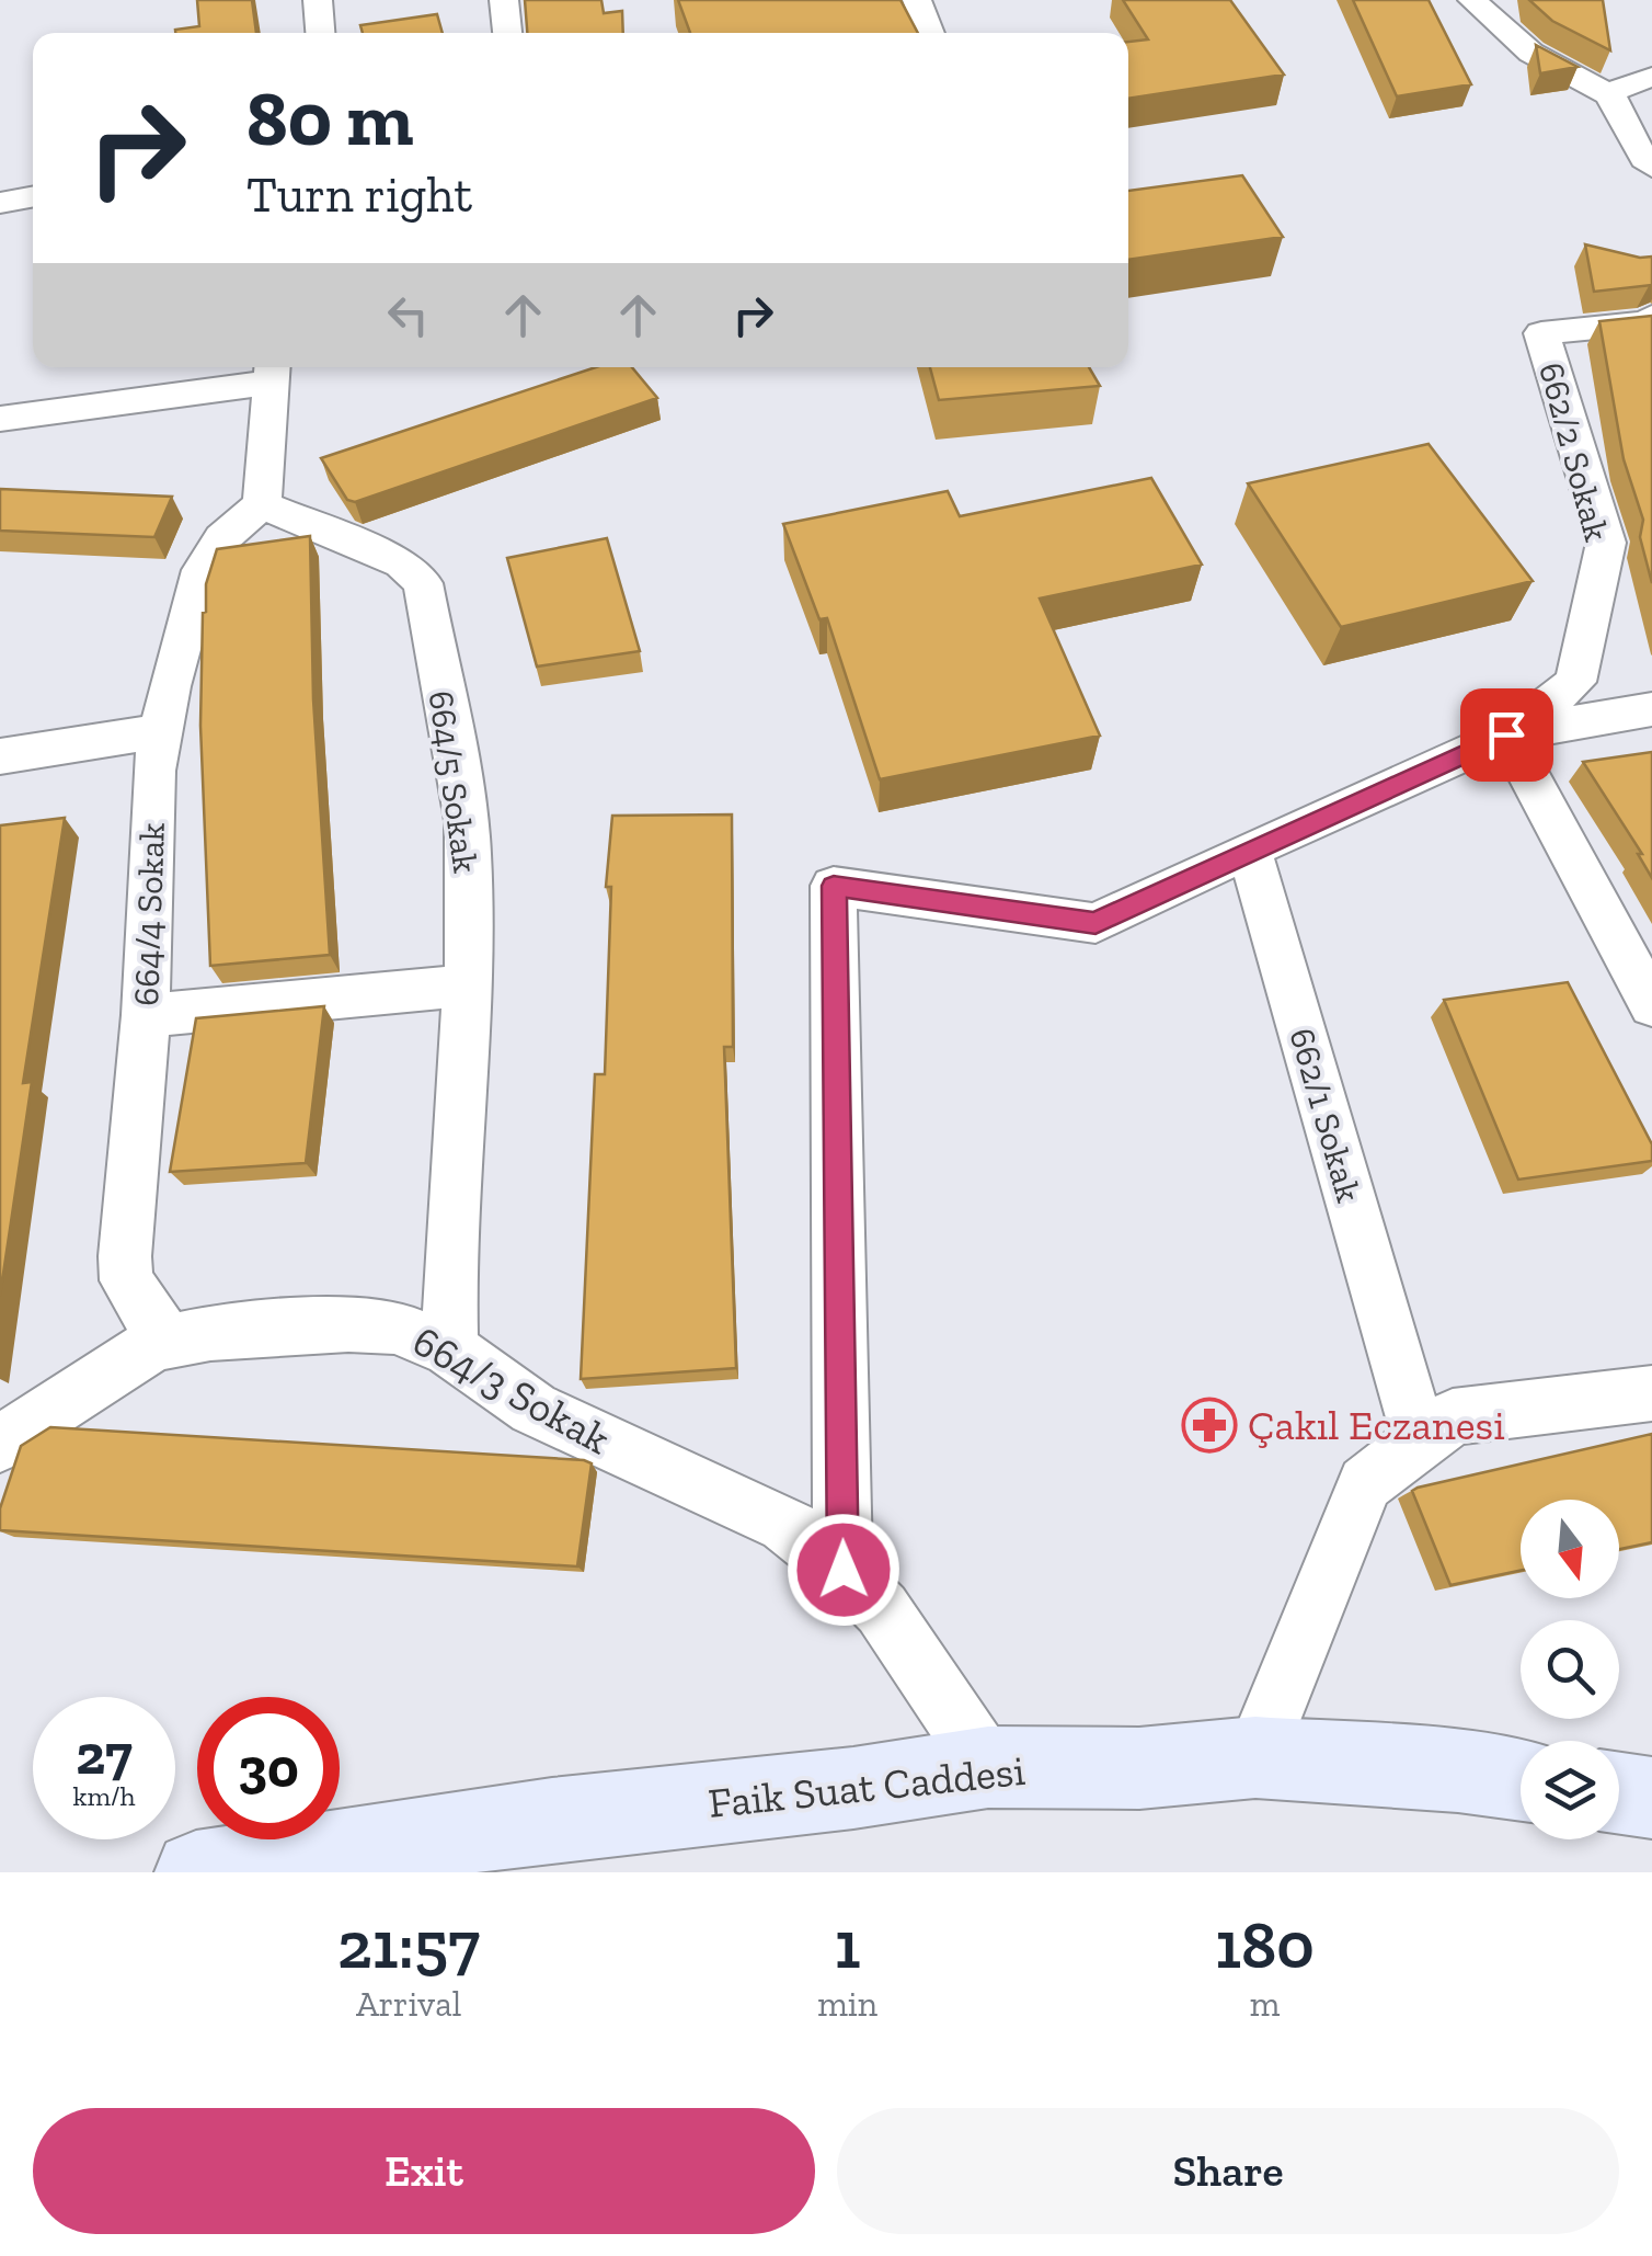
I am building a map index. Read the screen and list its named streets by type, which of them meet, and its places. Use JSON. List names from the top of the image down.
{
  "streets": {
    "street": [
      "662/2 Sokak",
      "664/5 Sokak",
      "664/4 Sokak",
      "662/1 Sokak",
      "664/3 Sokak",
      "Faik Suat Caddesi"
    ]
  },
  "crossings": [
    ["664/5 Sokak", "664/4 Sokak"],
    ["664/5 Sokak", "664/3 Sokak"],
    ["664/4 Sokak", "664/3 Sokak"],
    ["664/3 Sokak", "Faik Suat Caddesi"]
  ],
  "places": {
    "pharmacy": ["Çakıl Eczanesi"]
  },
  "north": "bottom",
  "page": {
    "turn": ["80 m", "Turn right"],
    "speed": "27 km/h",
    "limit": "30",
    "eta": [
      "21:57",
      "Arrival",
      "1",
      "min",
      "180",
      "m"
    ],
    "buttons": ["Exit", "Share"]
  }
}
